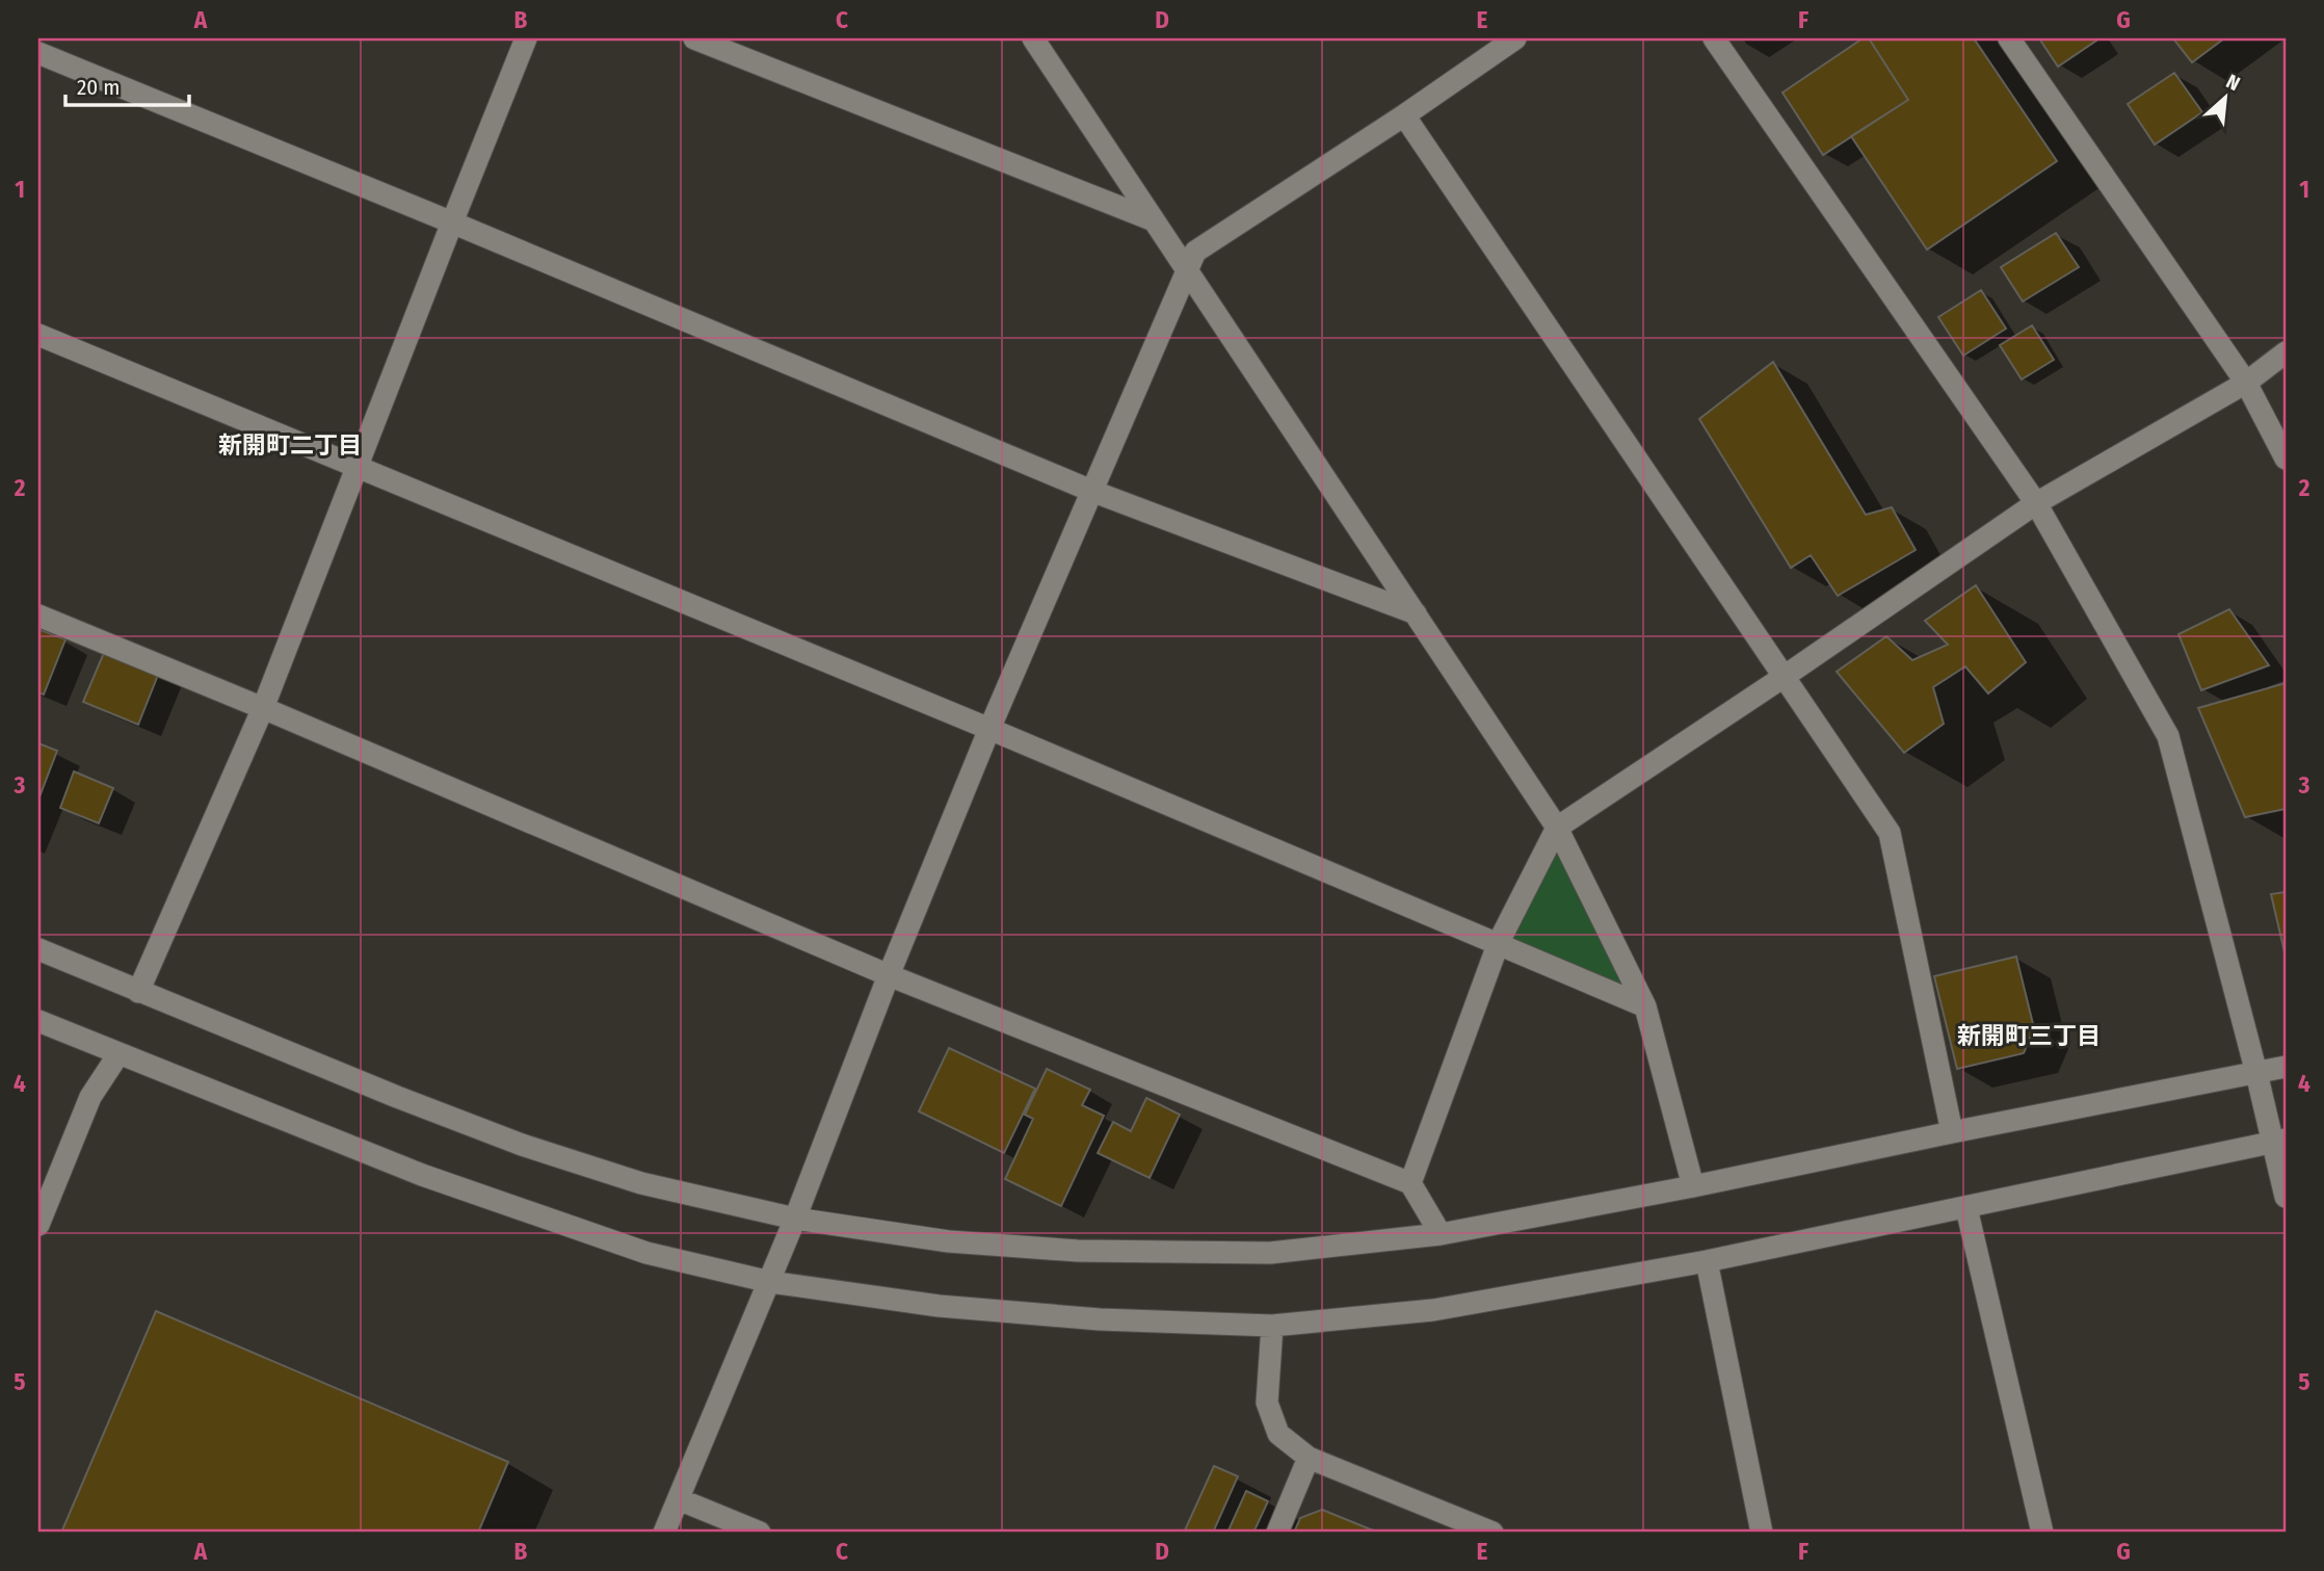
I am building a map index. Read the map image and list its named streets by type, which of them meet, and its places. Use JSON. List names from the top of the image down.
{
  "districts": ["新開町二丁目", "新開町三丁目"],
  "scale_bar": "20 m",
  "north": "top right",
  "grid": {
    "columns": [
      "A",
      "B",
      "C",
      "D",
      "E",
      "F",
      "G"
    ],
    "rows": [
      "1",
      "2",
      "3",
      "4",
      "5"
    ]
  }
}
